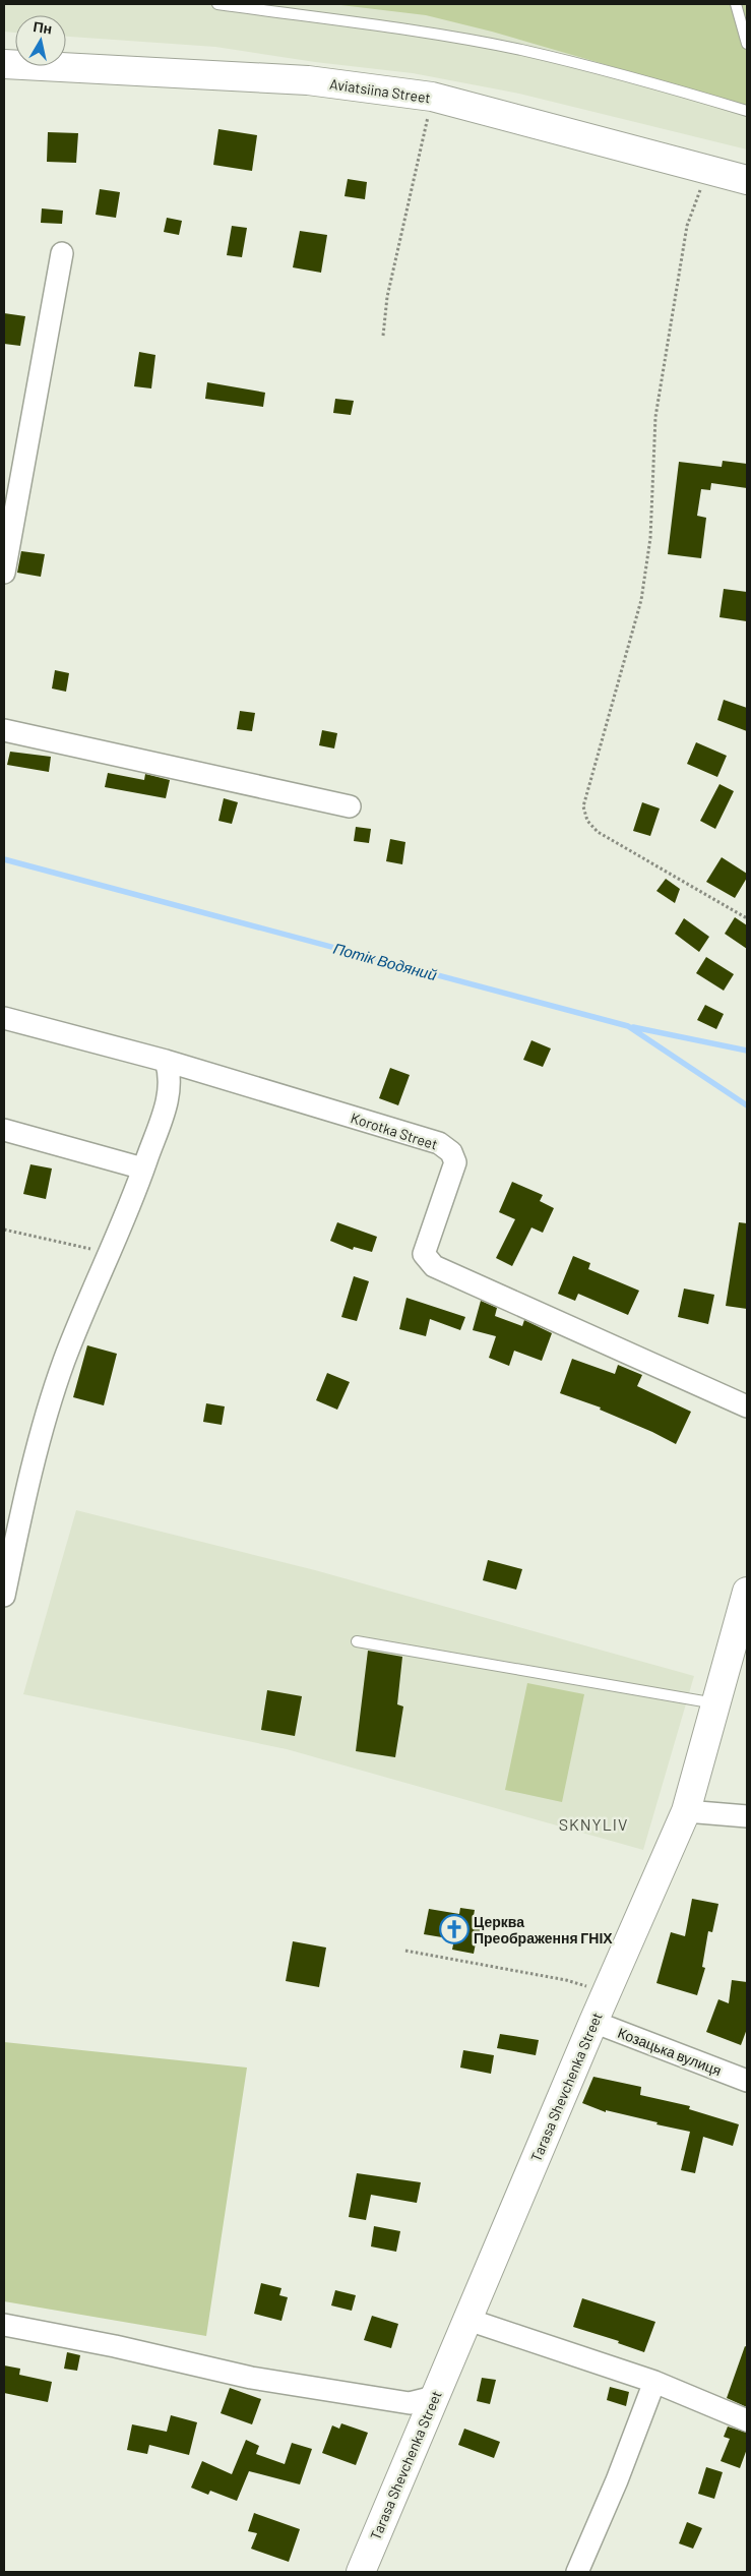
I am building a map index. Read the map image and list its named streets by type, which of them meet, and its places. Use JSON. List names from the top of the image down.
{
  "streets": {
    "street": [
      "Aviatsiina Street",
      "Korotka Street",
      "Козацька вулиця",
      "Tarasa Shevchenka Street"
    ]
  },
  "crossings": [
    ["Козацька вулиця", "Tarasa Shevchenka Street"]
  ],
  "districts": ["SKNYLIV"],
  "water": ["Потік Водяний"],
  "places": {
    "church": ["Церква Преображення ГНІХ"]
  },
  "north": "top"
}
